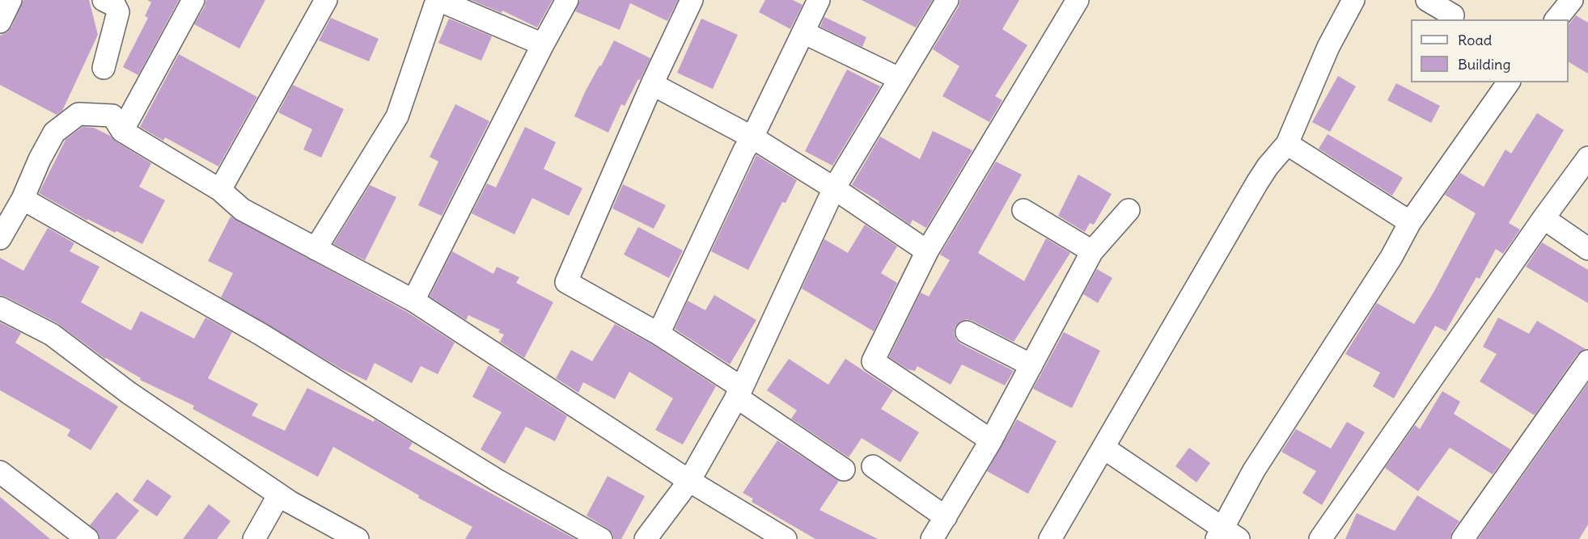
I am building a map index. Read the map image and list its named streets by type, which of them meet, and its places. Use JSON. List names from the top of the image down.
{
  "legend": ["Road", "Building"]
}
